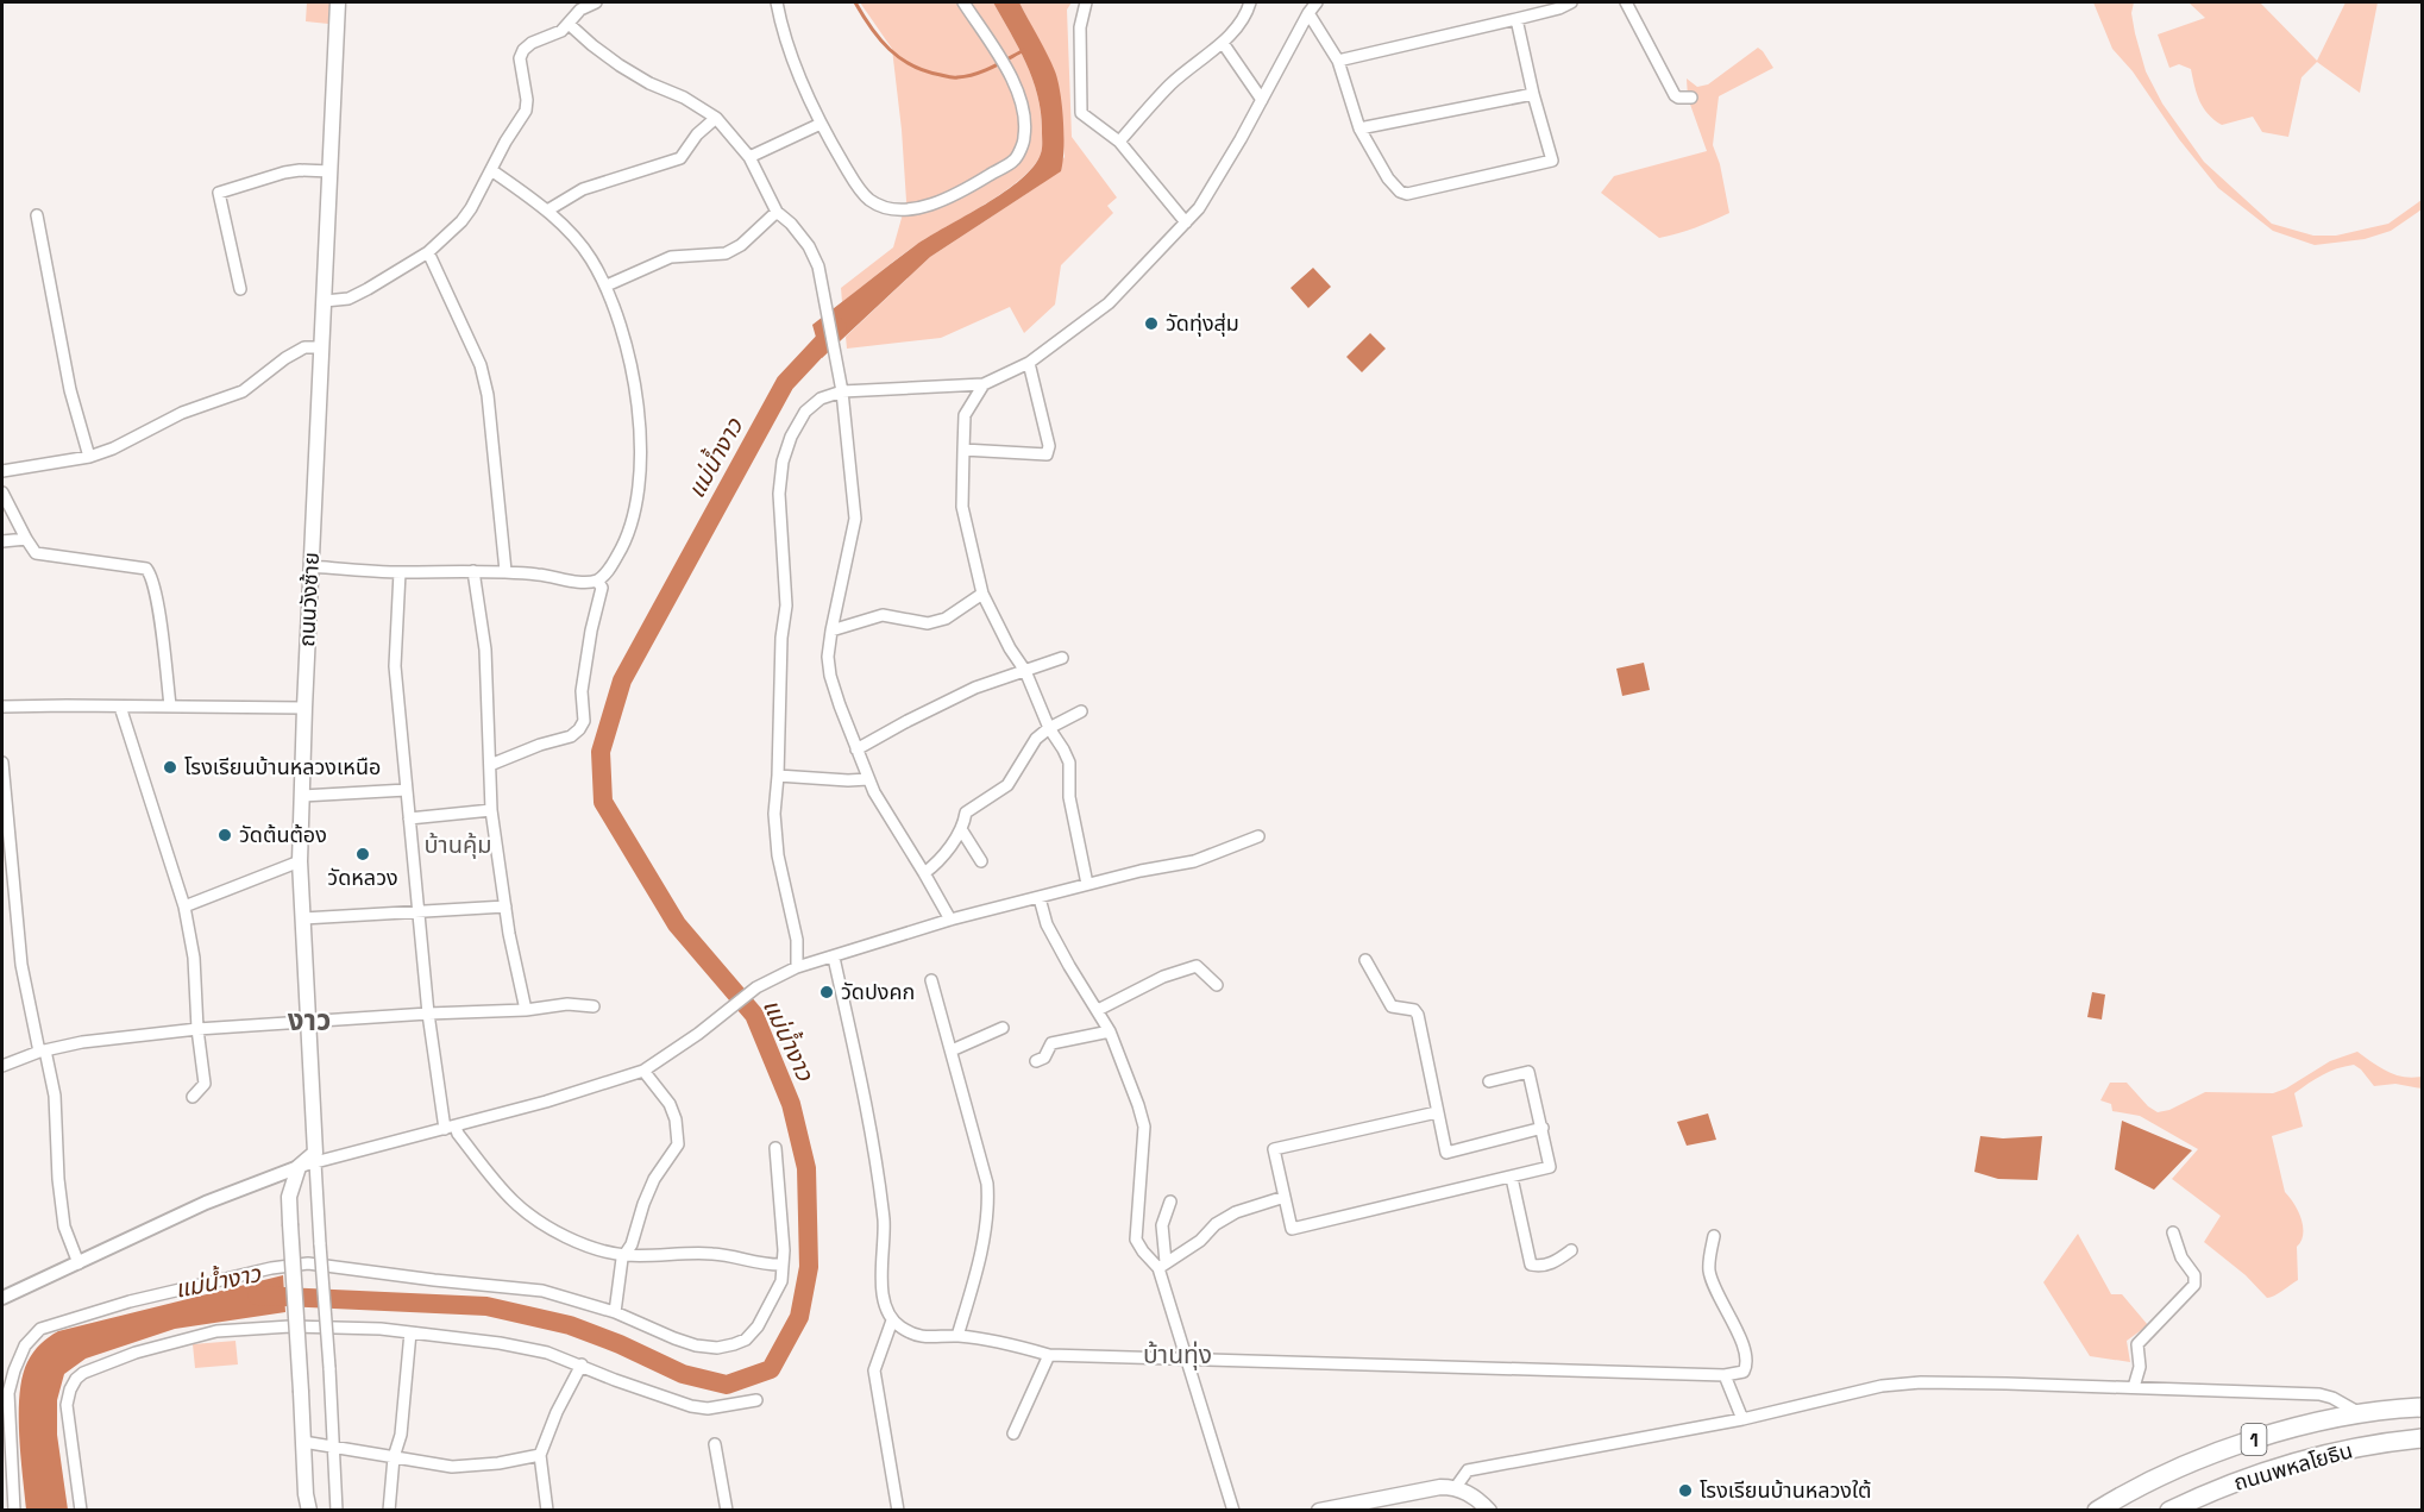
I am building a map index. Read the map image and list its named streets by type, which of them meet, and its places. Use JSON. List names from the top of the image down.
{
  "streets": {
    "highway": ["1", "ถนนพหลโยธิน"],
    "main road": ["ถนนวังซ้าย"]
  },
  "districts": ["บ้านคุ้ม", "งาว", "บ้านทุ่ง"],
  "water": ["แม่น้ำงาว"],
  "places": [
    "วัดทุ่งสุ่ม",
    "โรงเรียนบ้านหลวงเหนือ",
    "วัดต้นต้อง",
    "วัดหลวง",
    "วัดปงคก",
    "โรงเรียนบ้านหลวงใต้"
  ]
}
